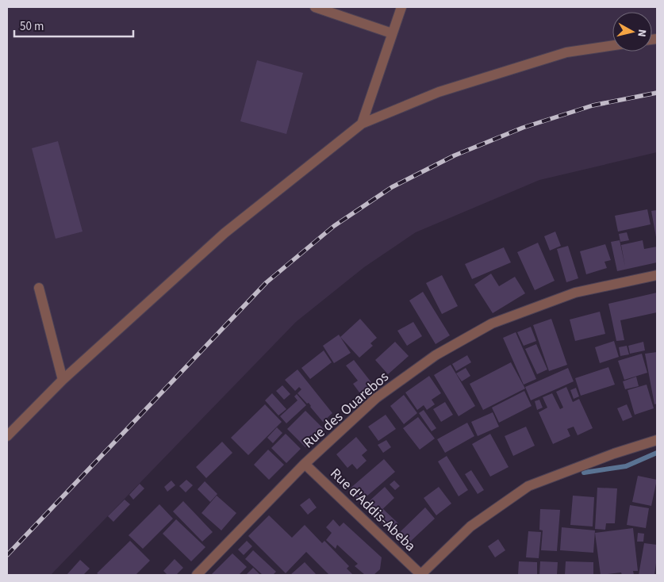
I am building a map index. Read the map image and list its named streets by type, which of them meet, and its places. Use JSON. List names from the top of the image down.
{
  "streets": {
    "street": ["Rue des Ouarebos", "Rue d'Addis-Abeba"]
  },
  "crossings": [
    ["Rue des Ouarebos", "Rue d'Addis-Abeba"]
  ],
  "scale_bar": "50 m",
  "north": "right"
}
